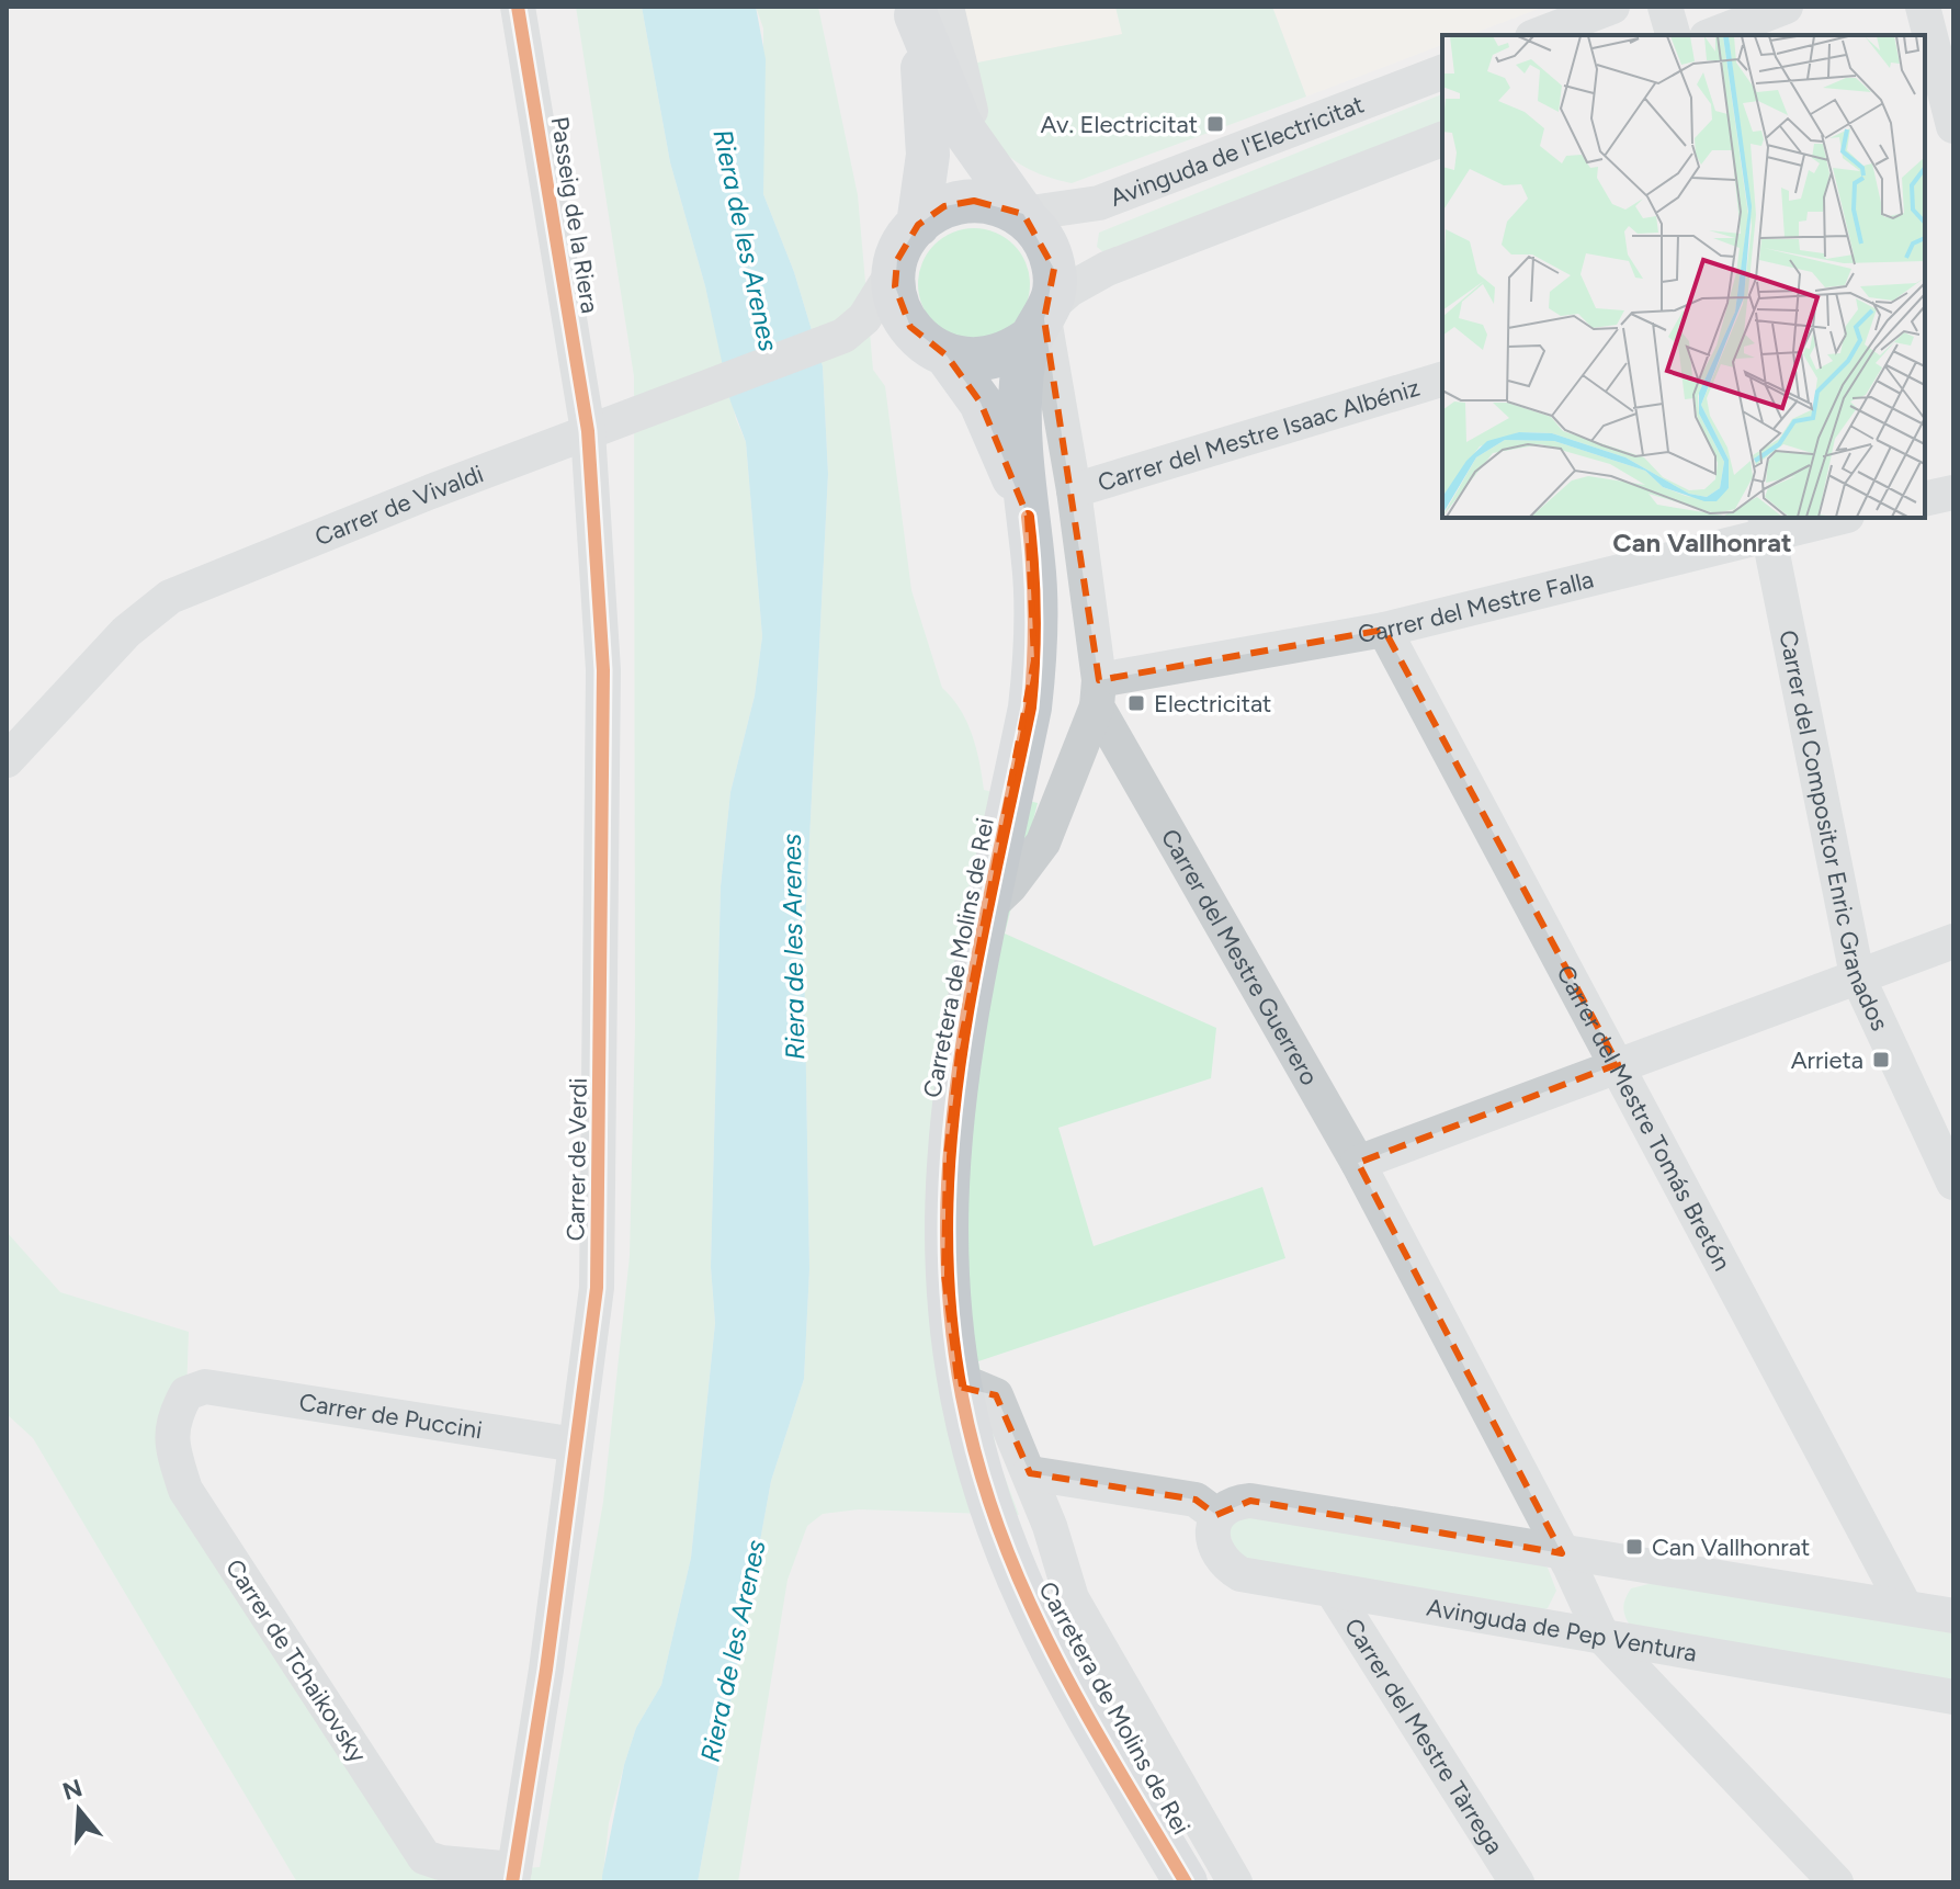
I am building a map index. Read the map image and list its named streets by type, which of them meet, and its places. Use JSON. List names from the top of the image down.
{
  "streets": {
    "main road": ["Carretera de Molins de Rei"],
    "street": [
      "Avinguda de l'Electricitat",
      "Passeig de la Riera",
      "Carrer del Mestre Isaac Albéniz",
      "Carrer de Vivaldi",
      "Carrer del Mestre Falla",
      "Carrer del Compositor Enric Granados",
      "Carrer del Mestre Guerrero",
      "Carrer del Mestre Tomás Bretón",
      "Carrer de Verdi",
      "Carrer de Puccini",
      "Avinguda de Pep Ventura",
      "Carrer de Tchaikovsky",
      "Carrer del Mestre Tàrrega"
    ]
  },
  "crossings": [
    ["Avinguda de l'Electricitat", "Carrer de Vivaldi"],
    ["Avinguda de l'Electricitat", "Carrer del Mestre Guerrero"],
    ["Avinguda de l'Electricitat", "Carretera de Molins de Rei"],
    ["Passeig de la Riera", "Carrer de Vivaldi"],
    ["Passeig de la Riera", "Carrer de Verdi"],
    ["Carrer del Mestre Isaac Albéniz", "Carrer del Mestre Guerrero"],
    ["Carrer de Vivaldi", "Carrer del Mestre Guerrero"],
    ["Carrer de Vivaldi", "Carretera de Molins de Rei"],
    ["Carrer de Vivaldi", "Carrer de Verdi"],
    ["Carrer del Mestre Falla", "Carrer del Compositor Enric Granados"],
    ["Carrer del Mestre Falla", "Carrer del Mestre Guerrero"],
    ["Carrer del Mestre Falla", "Carretera de Molins de Rei"],
    ["Carrer del Mestre Falla", "Carrer del Mestre Tomás Bretón"],
    ["Carrer del Mestre Guerrero", "Carretera de Molins de Rei"],
    ["Carrer del Mestre Guerrero", "Avinguda de Pep Ventura"],
    ["Carrer de Verdi", "Carrer de Puccini"],
    ["Carrer de Verdi", "Carrer de Tchaikovsky"],
    ["Carrer de Puccini", "Carrer de Tchaikovsky"],
    ["Avinguda de Pep Ventura", "Carrer del Mestre Tàrrega"]
  ],
  "districts": ["Can Vallhonrat"],
  "water": ["Riera de les Arenes"],
  "places": {
    "transit": [
      "Av. Electricitat",
      "Electricitat",
      "Arrieta",
      "Can Vallhonrat"
    ]
  },
  "north": "top"
}
